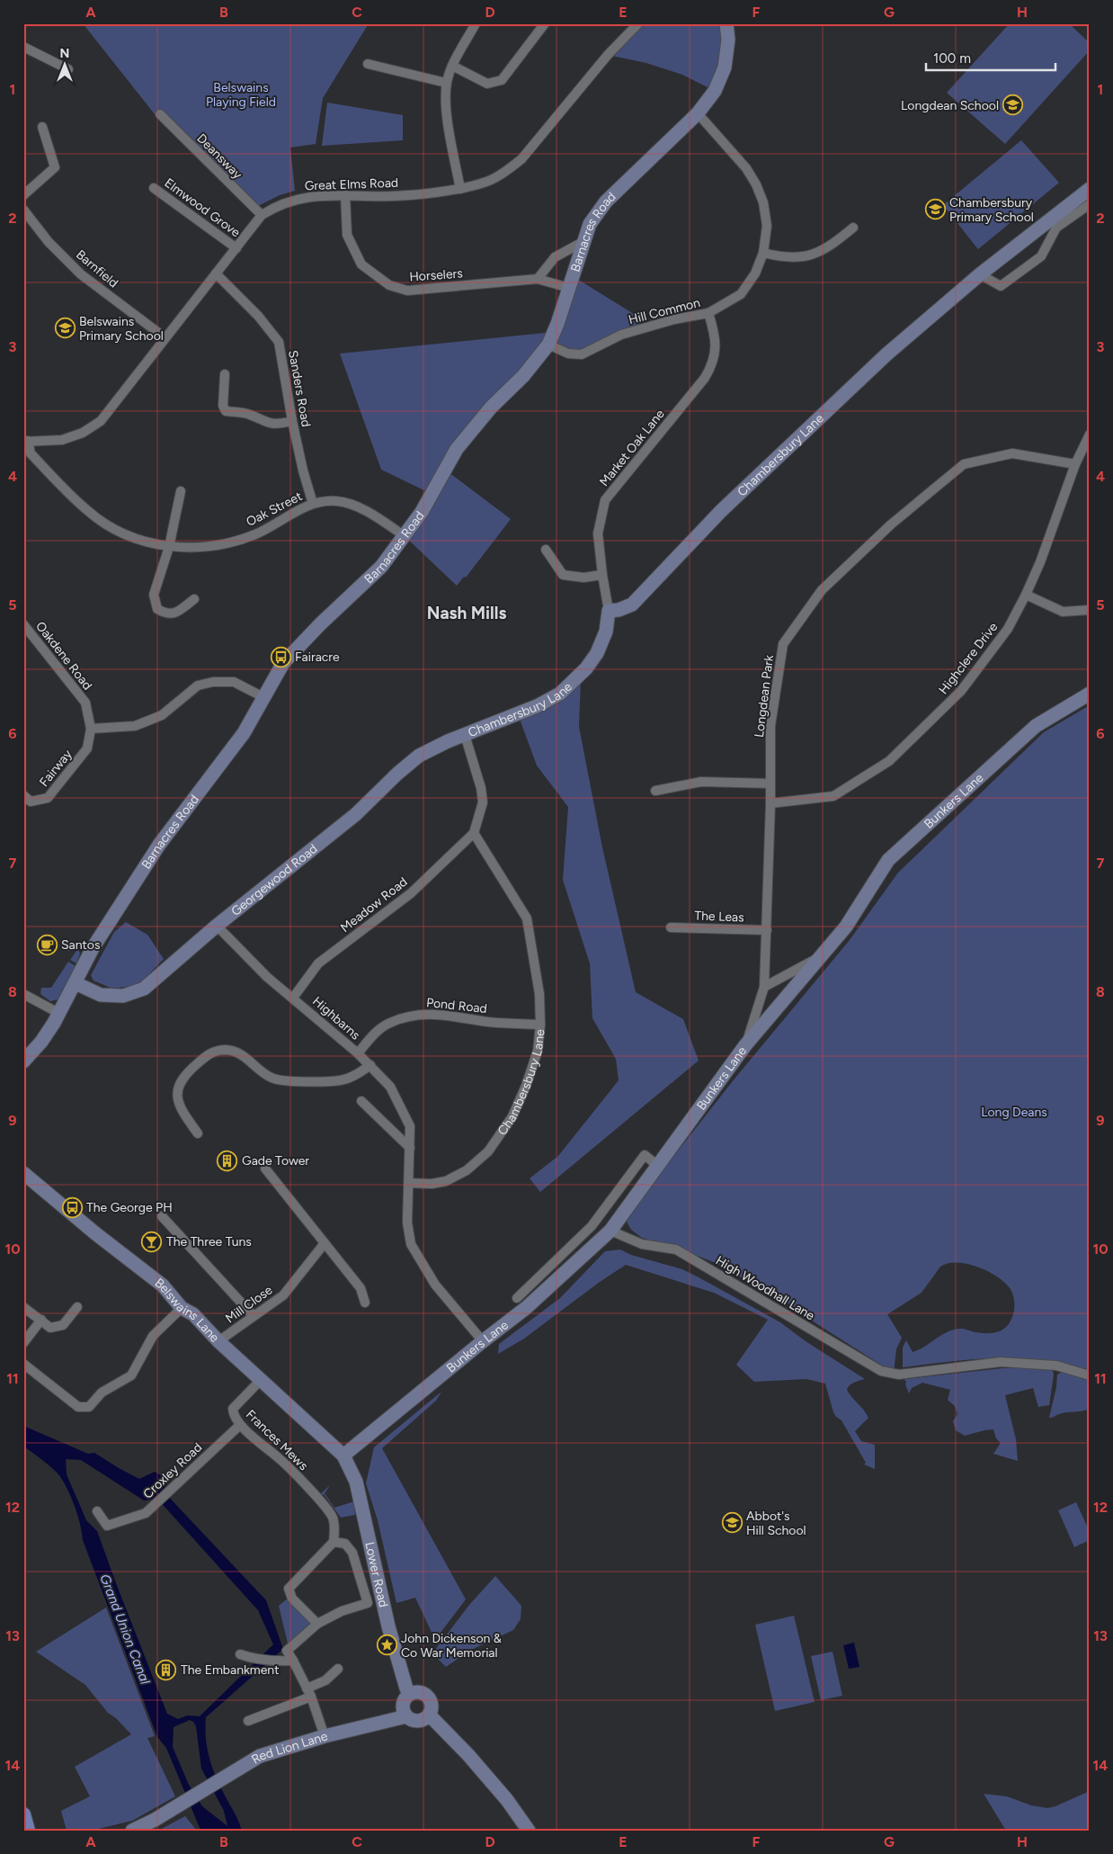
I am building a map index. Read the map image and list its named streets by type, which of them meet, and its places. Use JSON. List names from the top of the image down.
{
  "streets": {
    "street": [
      "Deansway",
      "Great Elms Road",
      "Elmwood Grove",
      "Barnacres Road",
      "Barnfield",
      "Horselers",
      "Hill Common",
      "Sanders Road",
      "Market Oak Lane",
      "Chambersbury Lane",
      "Oak Street",
      "Oakdene Road",
      "Highclere Drive",
      "Longdean Park",
      "Fairway",
      "Bunkers Lane",
      "Georgewood Road",
      "Meadow Road",
      "The Leas",
      "Pond Road",
      "Highbarns",
      "High Woodhall Lane",
      "Mill Close",
      "Belswains Lane",
      "Frances Mews",
      "Croxley Road",
      "Lower Road",
      "Red Lion Lane"
    ]
  },
  "crossings": [
    ["Deansway", "Great Elms Road"],
    ["Great Elms Road", "Elmwood Grove"],
    ["Great Elms Road", "Barnfield"],
    ["Great Elms Road", "Horselers"],
    ["Great Elms Road", "Sanders Road"],
    ["Great Elms Road", "Oak Street"],
    ["Barnacres Road", "Horselers"],
    ["Barnacres Road", "Hill Common"],
    ["Barnacres Road", "Oak Street"],
    ["Barnacres Road", "Georgewood Road"],
    ["Hill Common", "Market Oak Lane"],
    ["Sanders Road", "Oak Street"],
    ["Market Oak Lane", "Chambersbury Lane"],
    ["Chambersbury Lane", "Georgewood Road"],
    ["Chambersbury Lane", "Meadow Road"],
    ["Chambersbury Lane", "Pond Road"],
    ["Chambersbury Lane", "Highbarns"],
    ["Oakdene Road", "Fairway"],
    ["Highclere Drive", "Longdean Park"],
    ["Longdean Park", "Bunkers Lane"],
    ["Longdean Park", "The Leas"],
    ["Bunkers Lane", "High Woodhall Lane"],
    ["Bunkers Lane", "Belswains Lane"],
    ["Bunkers Lane", "Lower Road"],
    ["Georgewood Road", "Highbarns"],
    ["Meadow Road", "Highbarns"],
    ["Pond Road", "Highbarns"],
    ["Mill Close", "Belswains Lane"],
    ["Belswains Lane", "Frances Mews"],
    ["Belswains Lane", "Lower Road"],
    ["Frances Mews", "Croxley Road"],
    ["Lower Road", "Red Lion Lane"]
  ],
  "districts": ["Nash Mills"],
  "water": ["Grand Union Canal"],
  "parks": ["Belswains Playing Field", "Long Deans"],
  "places": {
    "school or university": [
      "Longdean School",
      "Chambersbury Primary School",
      "Belswains Primary School",
      "Abbot's Hill School"
    ],
    "bus stop": ["Fairacre", "The George PH"],
    "cafe": ["Santos"],
    "building": ["Gade Tower", "The Embankment"],
    "bar": ["The Three Tuns"],
    "place": ["John Dickenson & Co War Memorial"]
  },
  "scale_bar": "100 m",
  "north": "top",
  "grid": {
    "columns": [
      "A",
      "B",
      "C",
      "D",
      "E",
      "F",
      "G",
      "H"
    ],
    "rows": [
      "1",
      "2",
      "3",
      "4",
      "5",
      "6",
      "7",
      "8",
      "9",
      "10",
      "11",
      "12",
      "13",
      "14"
    ]
  }
}
